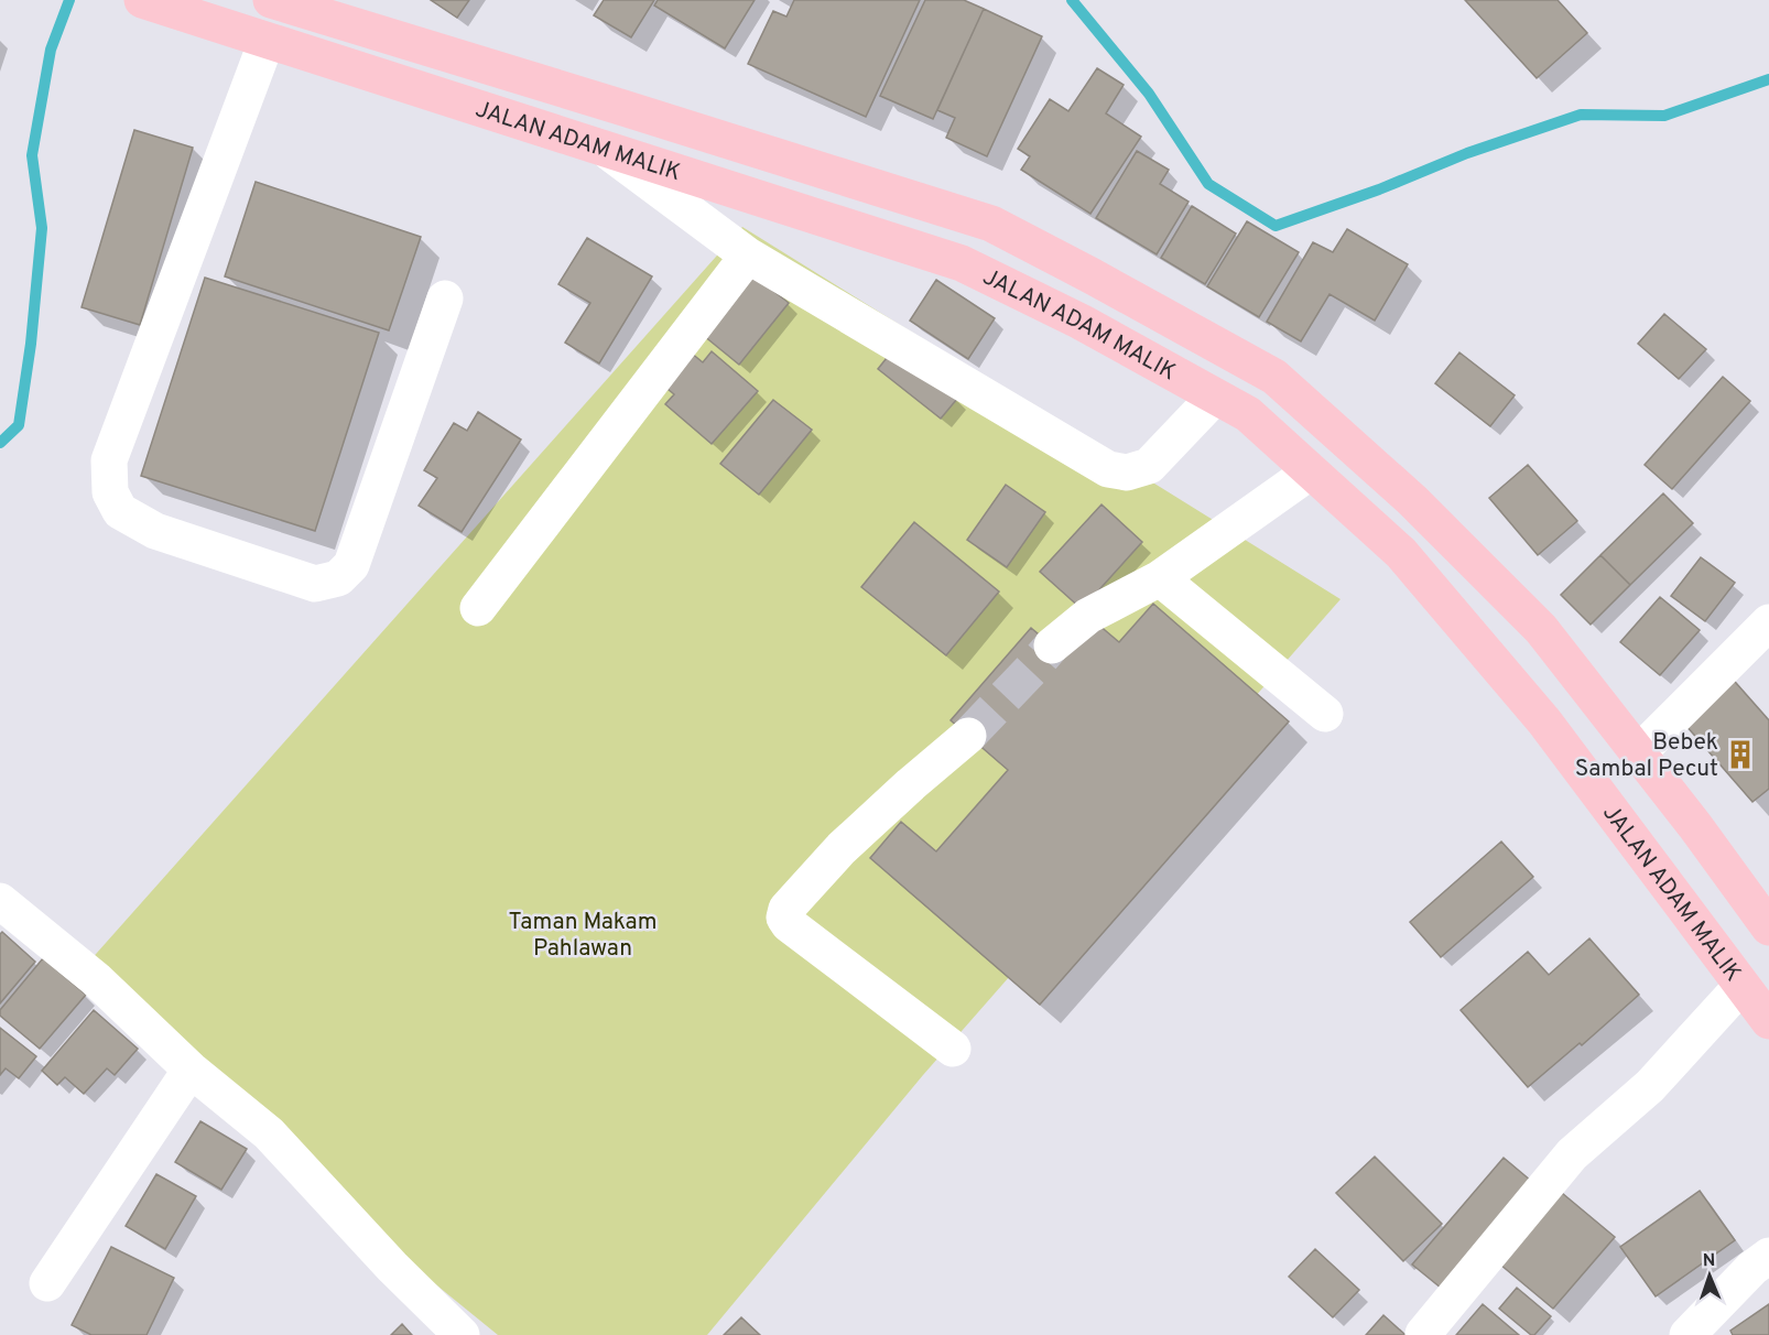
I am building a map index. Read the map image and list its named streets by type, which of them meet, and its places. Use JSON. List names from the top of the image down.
{
  "streets": {
    "main road": ["JALAN ADAM MALIK"]
  },
  "parks": ["Taman Makam Pahlawan"],
  "places": {
    "building": ["Bebek Sambal Pecut"]
  },
  "north": "top"
}
